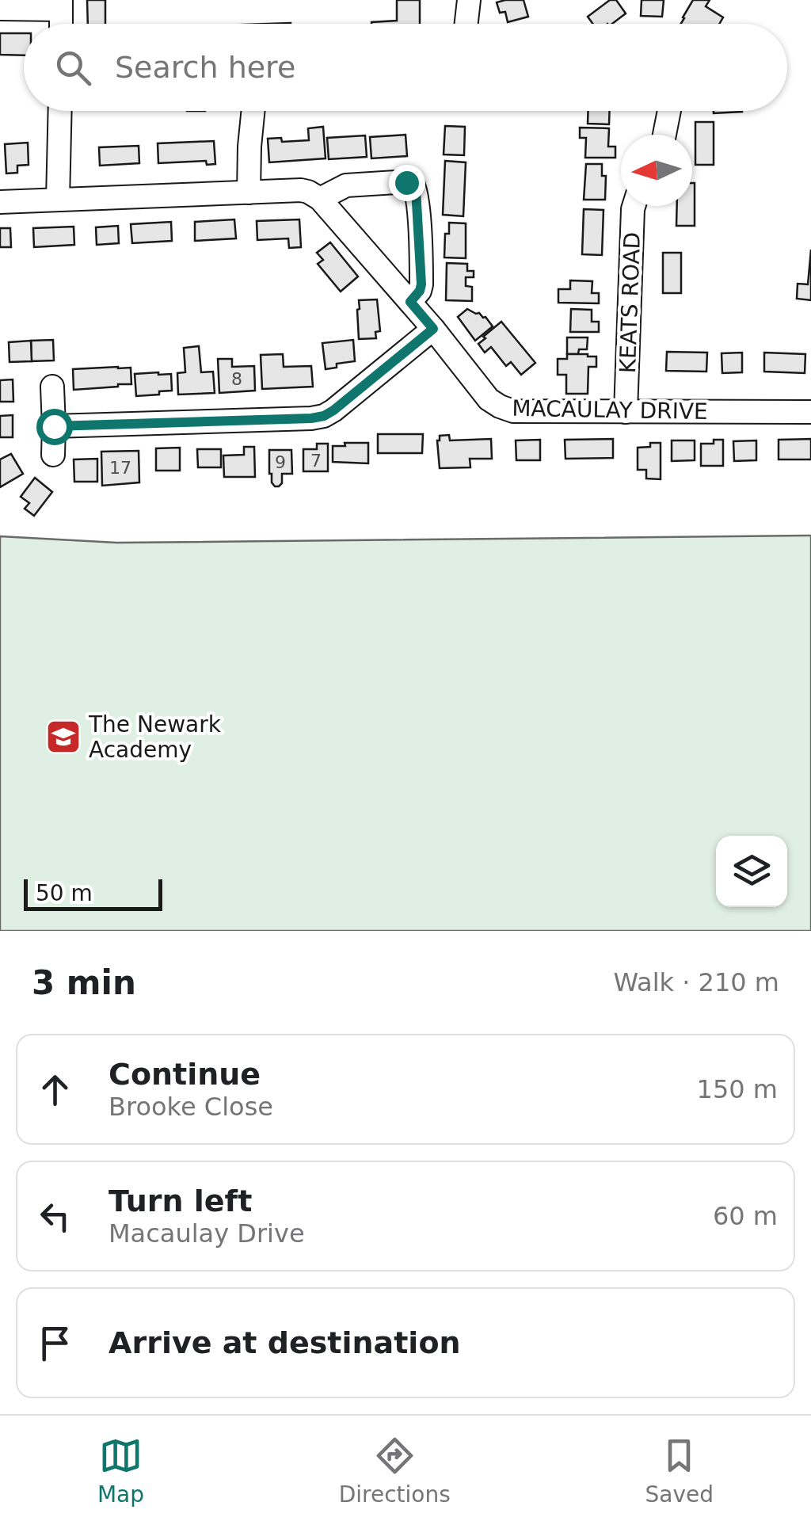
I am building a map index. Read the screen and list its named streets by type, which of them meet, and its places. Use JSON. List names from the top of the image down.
{
  "streets": {
    "street": ["KEATS ROAD", "MACAULAY DRIVE"]
  },
  "crossings": [
    ["KEATS ROAD", "MACAULAY DRIVE"]
  ],
  "places": {
    "school or university": ["The Newark Academy"]
  },
  "house_numbers": [
    "8",
    "7",
    "9",
    "17"
  ],
  "scale_bar": "50 m",
  "north": "left",
  "page": {
    "search": "Search here",
    "scale": "50 m",
    "heading": ["3 min", "Walk · 210 m"],
    "list": [
      ["Continue", "Brooke Close", "150 m"],
      ["Turn left", "Macaulay Drive", "60 m"],
      "Arrive at destination"
    ],
    "nav": ["Map", "Directions", "Saved"]
  }
}
